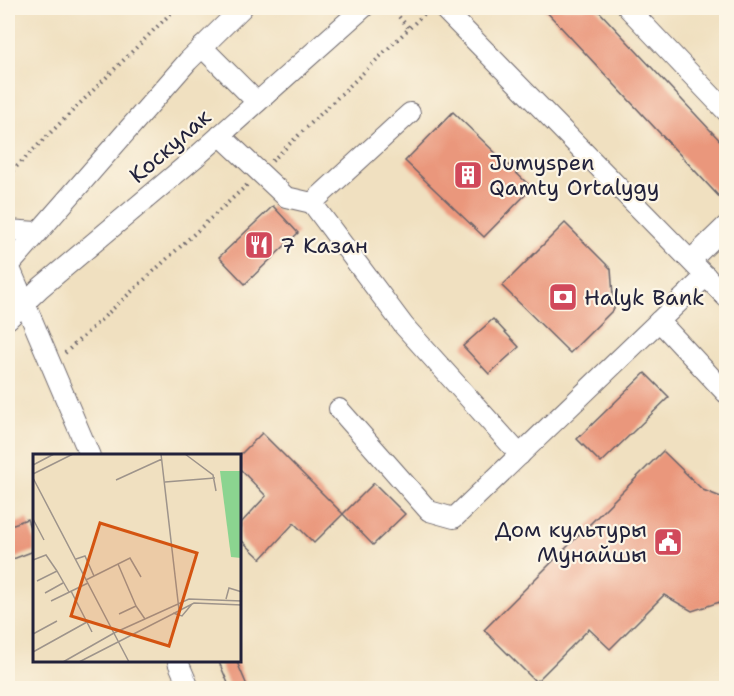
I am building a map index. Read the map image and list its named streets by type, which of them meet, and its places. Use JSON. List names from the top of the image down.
{
  "streets": {
    "street": ["Коскулак"]
  },
  "places": {
    "building": ["Jumyspen Qamty Ortalygy"],
    "restaurant": ["7 Казан"],
    "bank": ["Halyk Bank"],
    "public building": ["Дом культуры Мунайшы"]
  }
}
